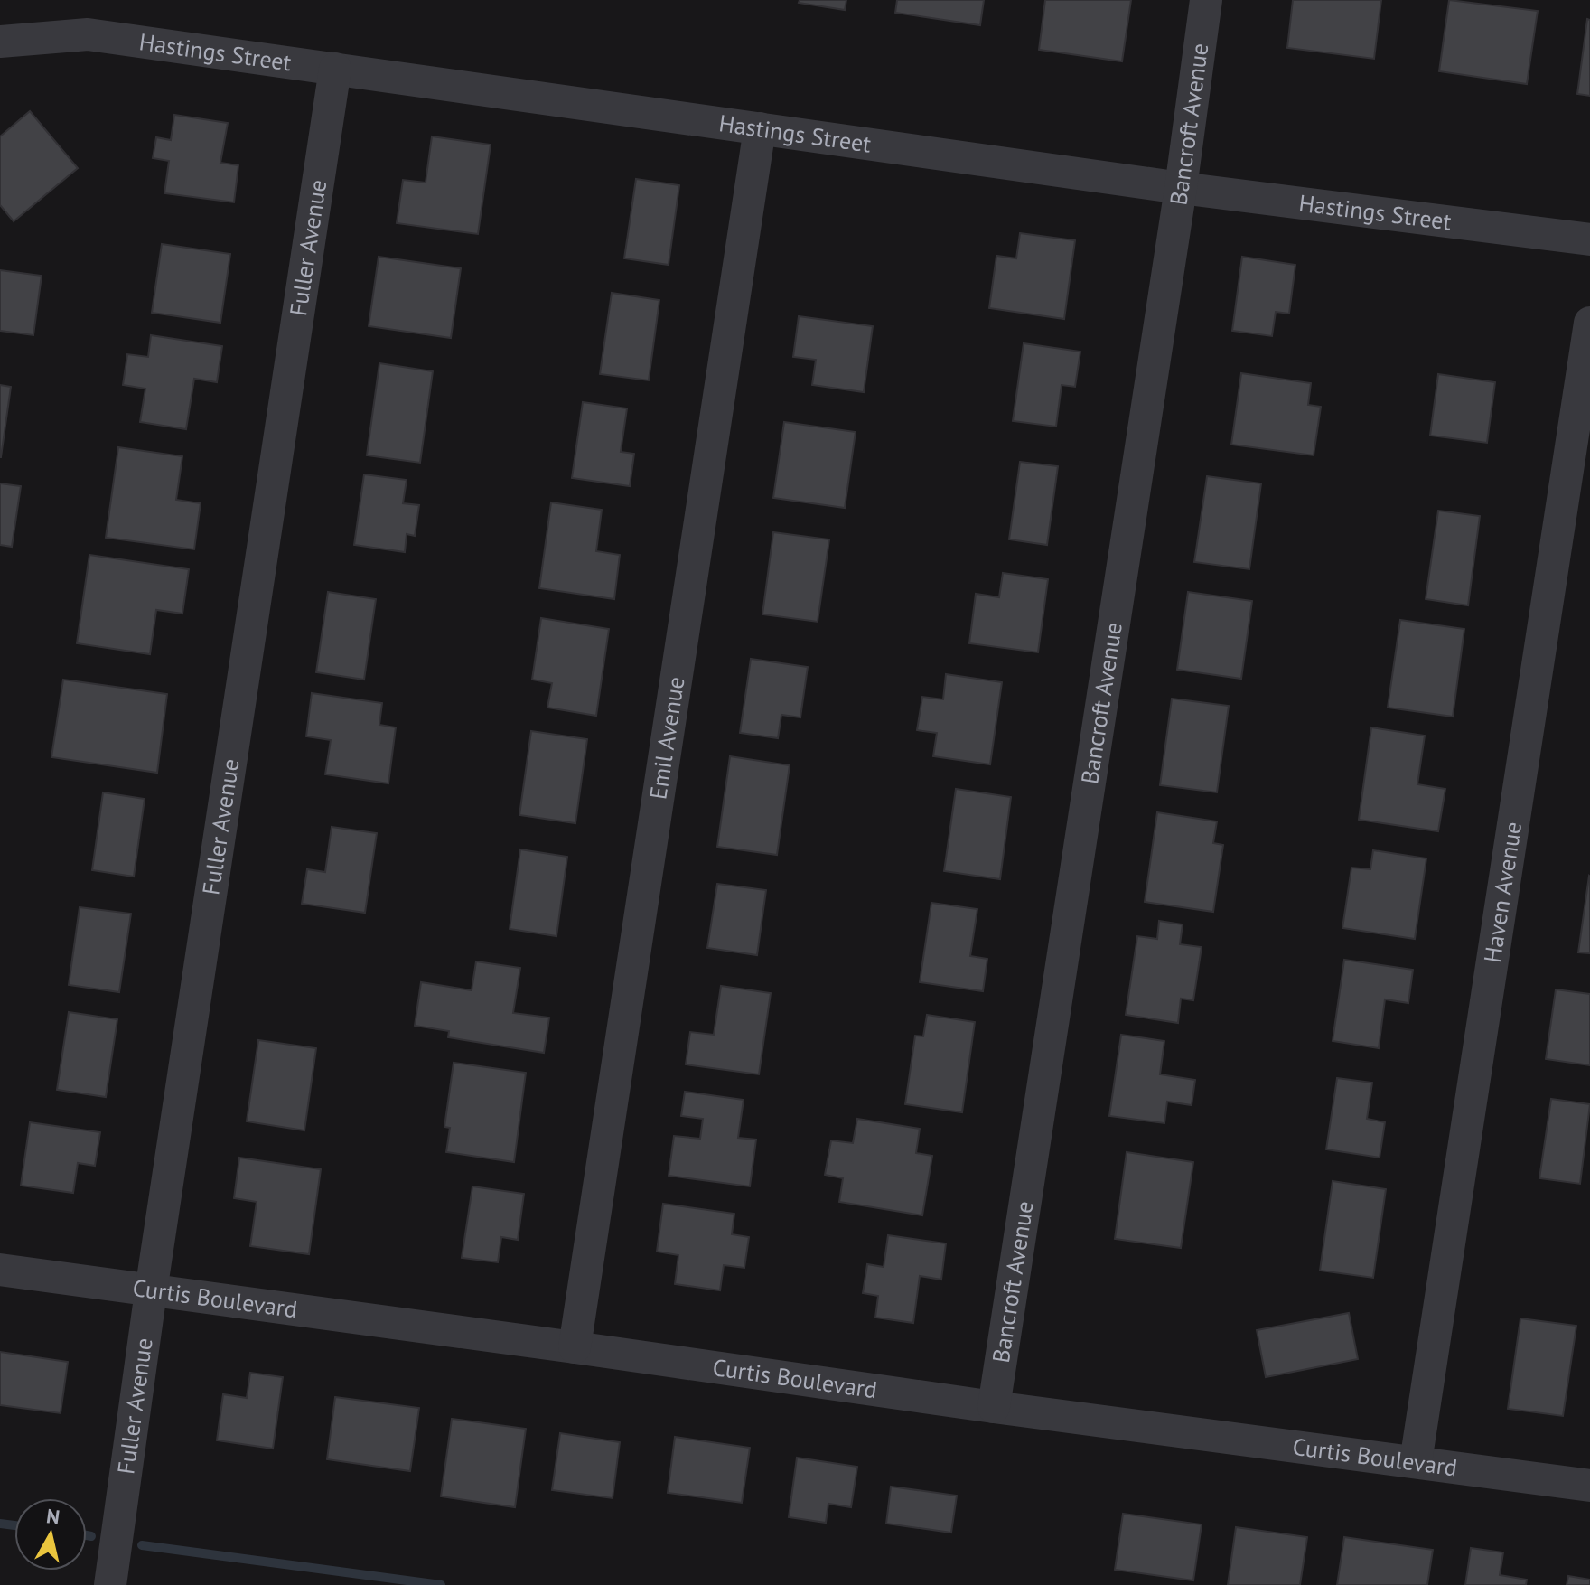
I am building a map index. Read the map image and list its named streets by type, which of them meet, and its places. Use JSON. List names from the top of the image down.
{
  "streets": {
    "street": [
      "Hastings Street",
      "Bancroft Avenue",
      "Fuller Avenue",
      "Emil Avenue",
      "Haven Avenue",
      "Curtis Boulevard"
    ]
  },
  "crossings": [
    ["Hastings Street", "Bancroft Avenue"],
    ["Hastings Street", "Fuller Avenue"],
    ["Hastings Street", "Emil Avenue"],
    ["Bancroft Avenue", "Curtis Boulevard"],
    ["Fuller Avenue", "Curtis Boulevard"],
    ["Emil Avenue", "Curtis Boulevard"],
    ["Haven Avenue", "Curtis Boulevard"]
  ],
  "north": "top"
}
